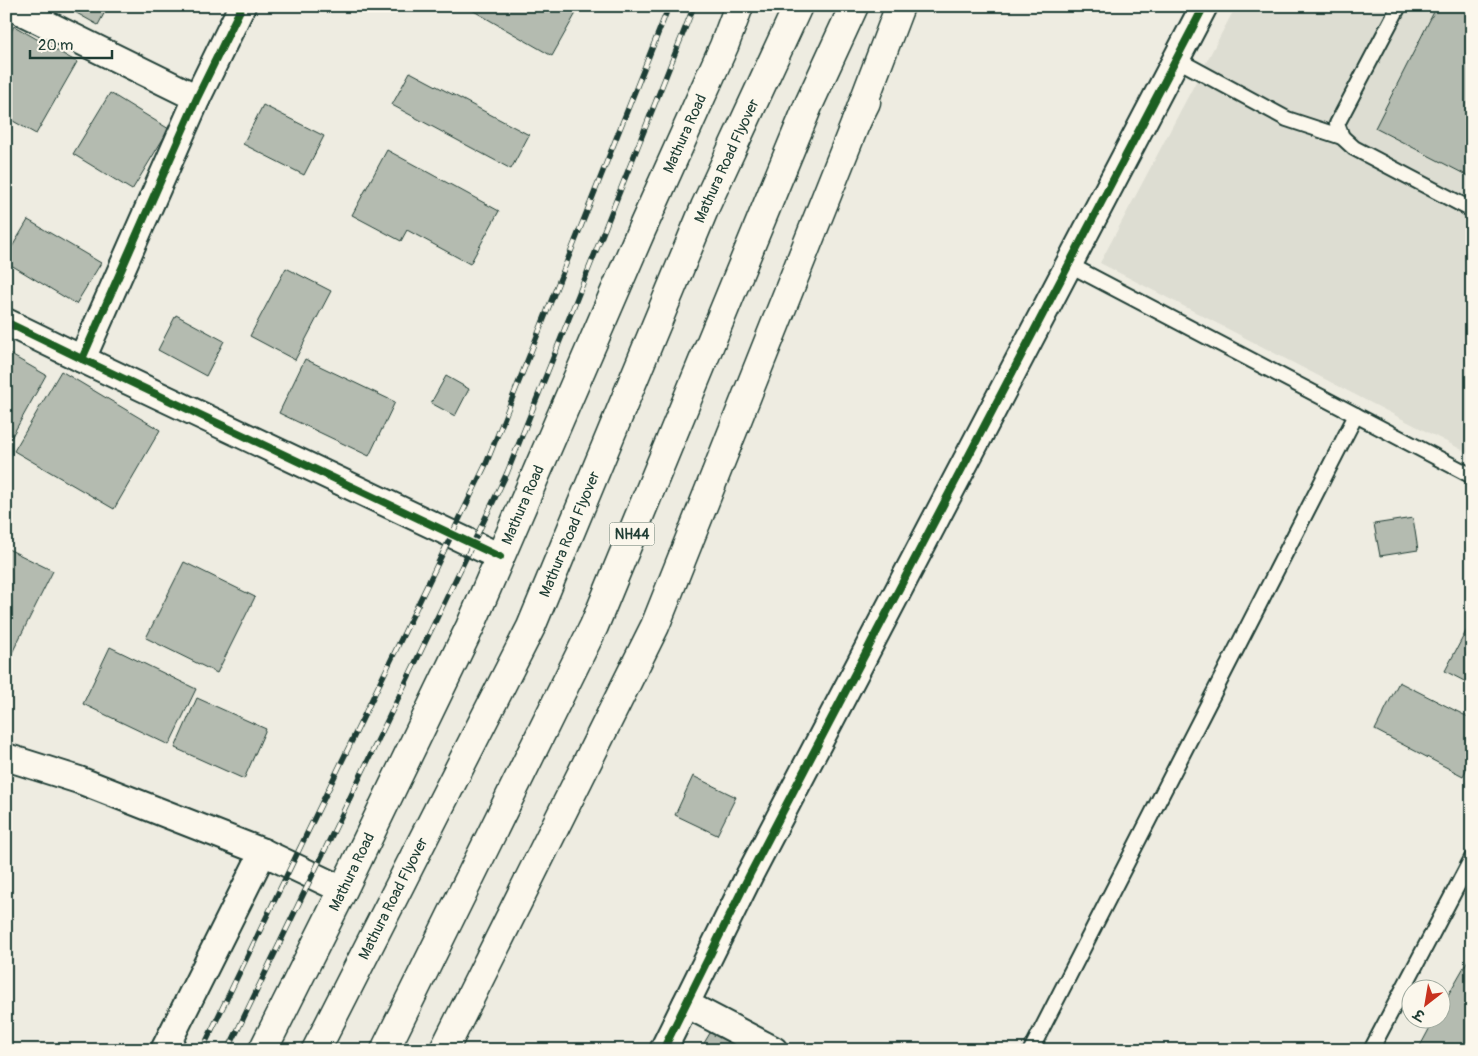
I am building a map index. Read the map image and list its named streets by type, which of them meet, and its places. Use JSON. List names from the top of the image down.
{
  "streets": {
    "main road": ["Mathura Road", "Mathura Road Flyover", "NH44"]
  },
  "scale_bar": "20 m",
  "north": "bottom left"
}
